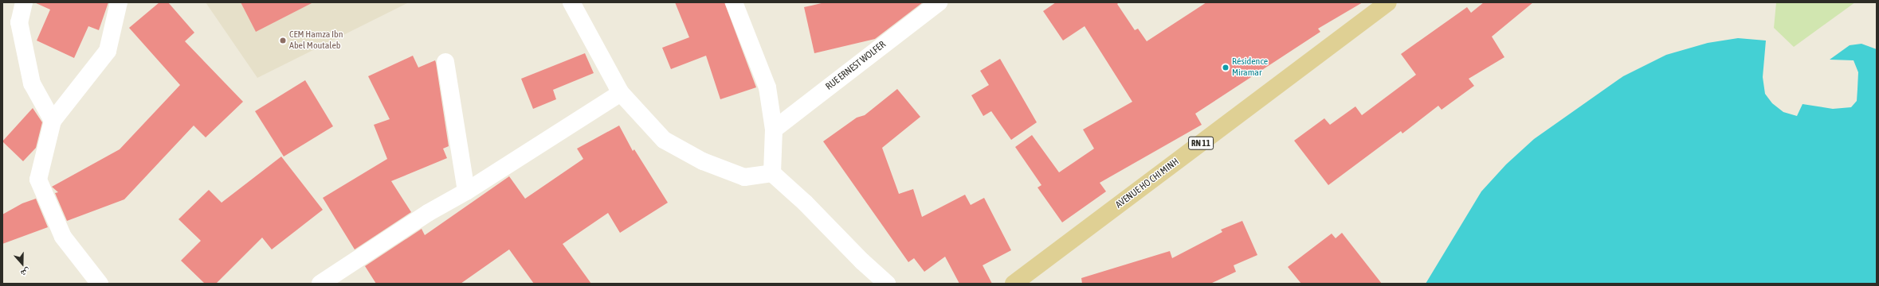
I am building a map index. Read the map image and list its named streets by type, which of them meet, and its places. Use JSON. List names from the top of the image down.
{
  "streets": {
    "main road": ["RN 11", "AVENUE HO CHI MINH"],
    "street": ["RUE ERNEST WOLFER"]
  },
  "places": ["CEM Hamza Ibn Abel Moutaleb", "Résidence Miramar"],
  "north": "bottom"
}
